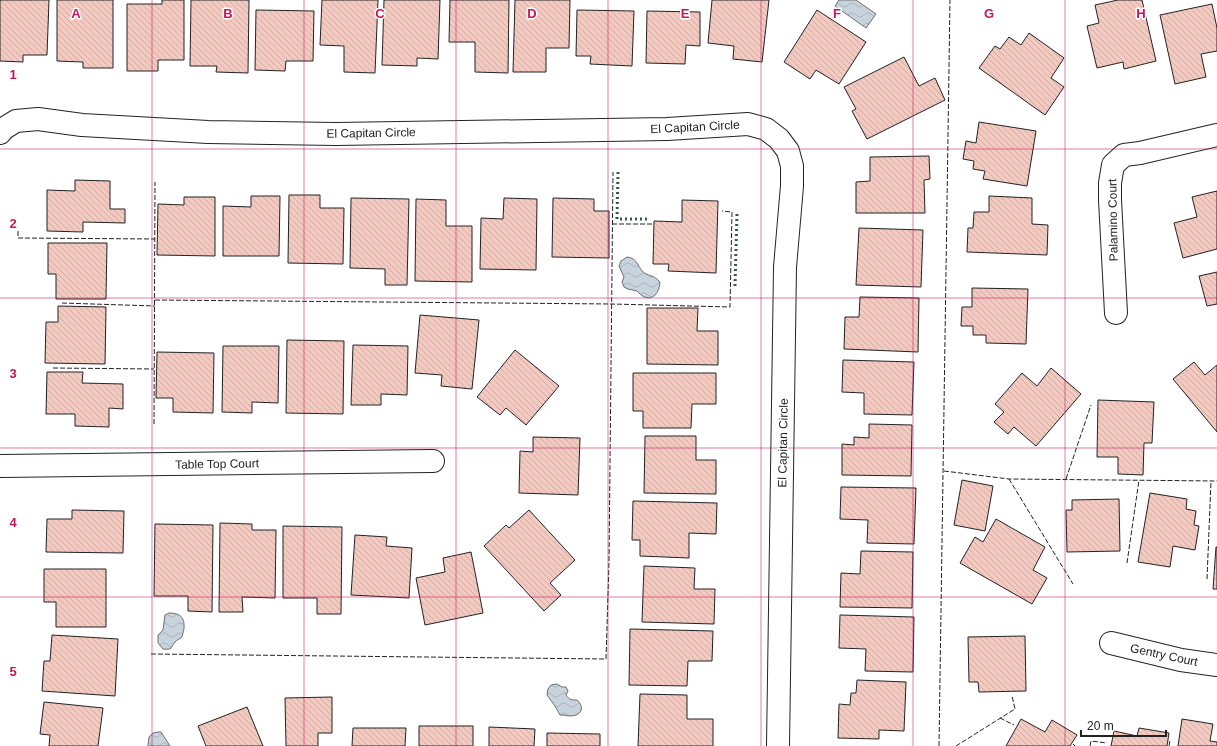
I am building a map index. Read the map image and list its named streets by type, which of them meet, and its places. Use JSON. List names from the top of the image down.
{
  "streets": {
    "street": [
      "El Capitan Circle",
      "Palamino Court",
      "Table Top Court",
      "Gentry Court"
    ]
  },
  "scale_bar": "20 m",
  "grid": {
    "columns": [
      "A",
      "B",
      "C",
      "D",
      "E",
      "F",
      "G",
      "H"
    ],
    "rows": [
      "1",
      "2",
      "3",
      "4",
      "5"
    ]
  }
}
